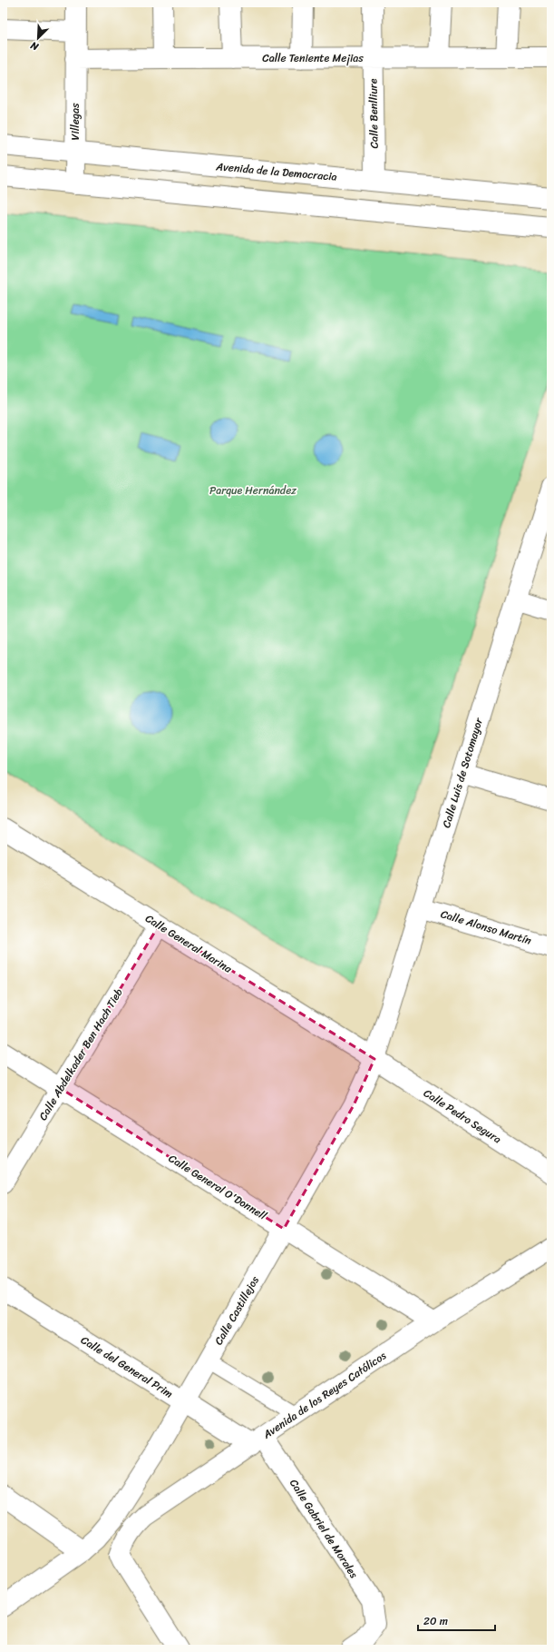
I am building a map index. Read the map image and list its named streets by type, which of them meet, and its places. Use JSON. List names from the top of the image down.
{
  "streets": {
    "street": [
      "Calle Teniente Mejias",
      "Calle Benlliure",
      "Villegas",
      "Avenida de la Democracia",
      "Calle Luis de Sotomayor",
      "Calle Alonso Martín",
      "Calle General Marina",
      "Calle Abdelkader Ben Hach Tieb",
      "Calle Pedro Segura",
      "Calle General O'Donnell",
      "Calle Castillejos",
      "Calle del General Prim",
      "Avenida de los Reyes Católicos",
      "Calle Gabriel de Morales"
    ]
  },
  "crossings": [
    ["Calle Teniente Mejias", "Calle Benlliure"],
    ["Calle Teniente Mejias", "Villegas"],
    ["Calle Benlliure", "Avenida de la Democracia"],
    ["Villegas", "Avenida de la Democracia"],
    ["Calle Luis de Sotomayor", "Calle Alonso Martín"],
    ["Calle Luis de Sotomayor", "Calle General Marina"],
    ["Calle Luis de Sotomayor", "Calle Pedro Segura"],
    ["Calle Luis de Sotomayor", "Calle Castillejos"],
    ["Calle General Marina", "Calle Abdelkader Ben Hach Tieb"],
    ["Calle General Marina", "Calle Pedro Segura"],
    ["Calle General Marina", "Calle Castillejos"],
    ["Calle Abdelkader Ben Hach Tieb", "Calle General O'Donnell"],
    ["Calle Pedro Segura", "Calle Castillejos"],
    ["Calle General O'Donnell", "Calle Castillejos"],
    ["Calle General O'Donnell", "Avenida de los Reyes Católicos"],
    ["Calle Castillejos", "Calle del General Prim"],
    ["Calle del General Prim", "Avenida de los Reyes Católicos"],
    ["Calle del General Prim", "Calle Gabriel de Morales"],
    ["Avenida de los Reyes Católicos", "Calle Gabriel de Morales"]
  ],
  "parks": ["Parque Hernández"],
  "scale_bar": "20 m",
  "north": "bottom left"
}
